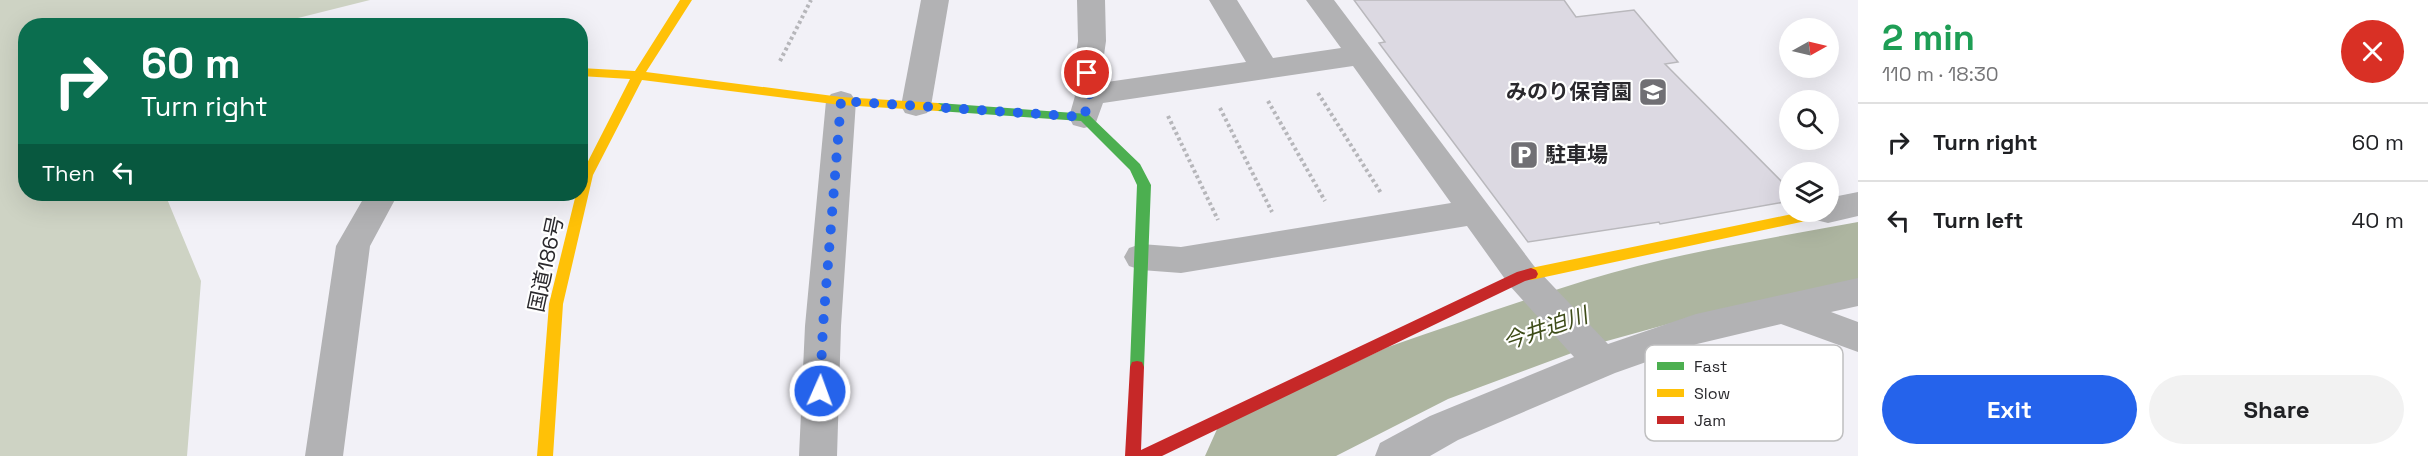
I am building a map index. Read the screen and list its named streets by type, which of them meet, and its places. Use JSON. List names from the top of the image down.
{
  "streets": {
    "main road": ["国道186号"]
  },
  "water": ["今井迫川"],
  "places": {
    "school or university": ["みのり保育園"],
    "parking": ["駐車場"]
  },
  "legend": ["Fast", "Slow", "Jam"],
  "north": "right",
  "page": {
    "heading": ["2 min", "110 m · 18:30"],
    "turn": ["60 m", "Turn right"],
    "list": [
      {
        "name": "Turn right",
        "value": "60 m"
      },
      {
        "name": "Turn left",
        "value": "40 m"
      }
    ],
    "then": "Then",
    "buttons": ["Exit", "Share"]
  }
}
